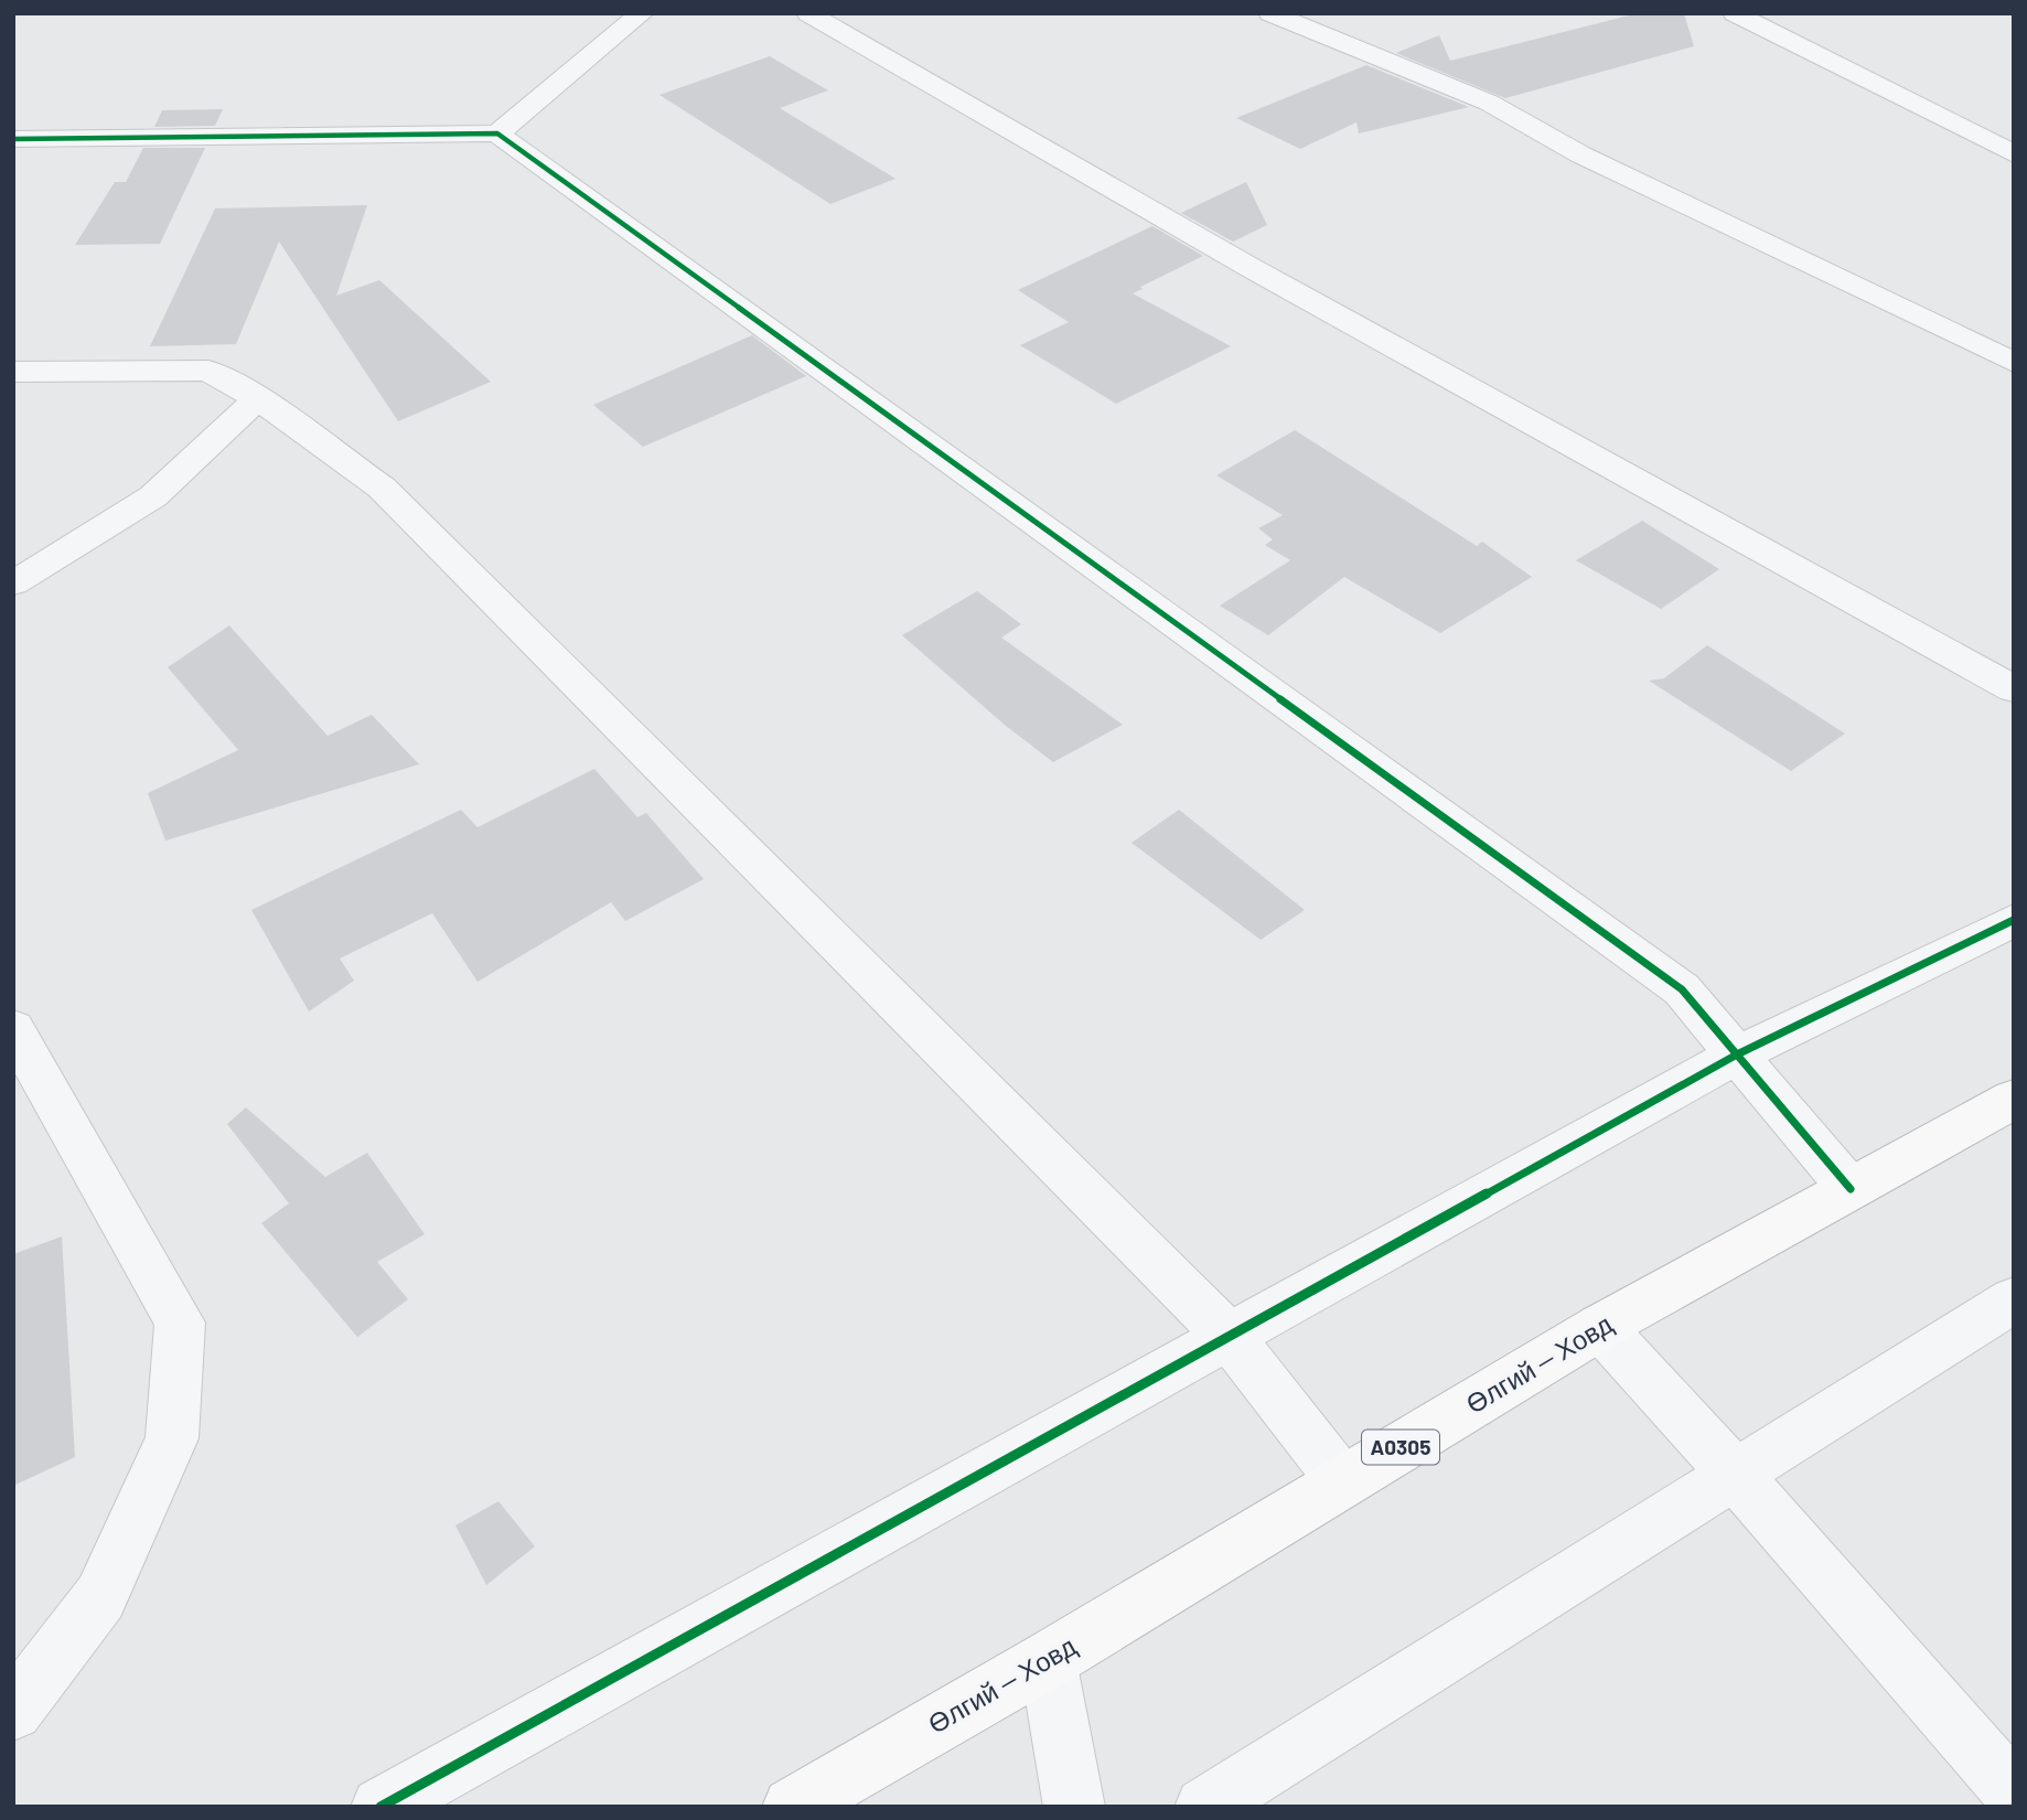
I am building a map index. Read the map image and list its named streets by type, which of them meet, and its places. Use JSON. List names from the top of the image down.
{
  "streets": {
    "highway": ["Өлгий — Ховд", "A0305"]
  }
}
